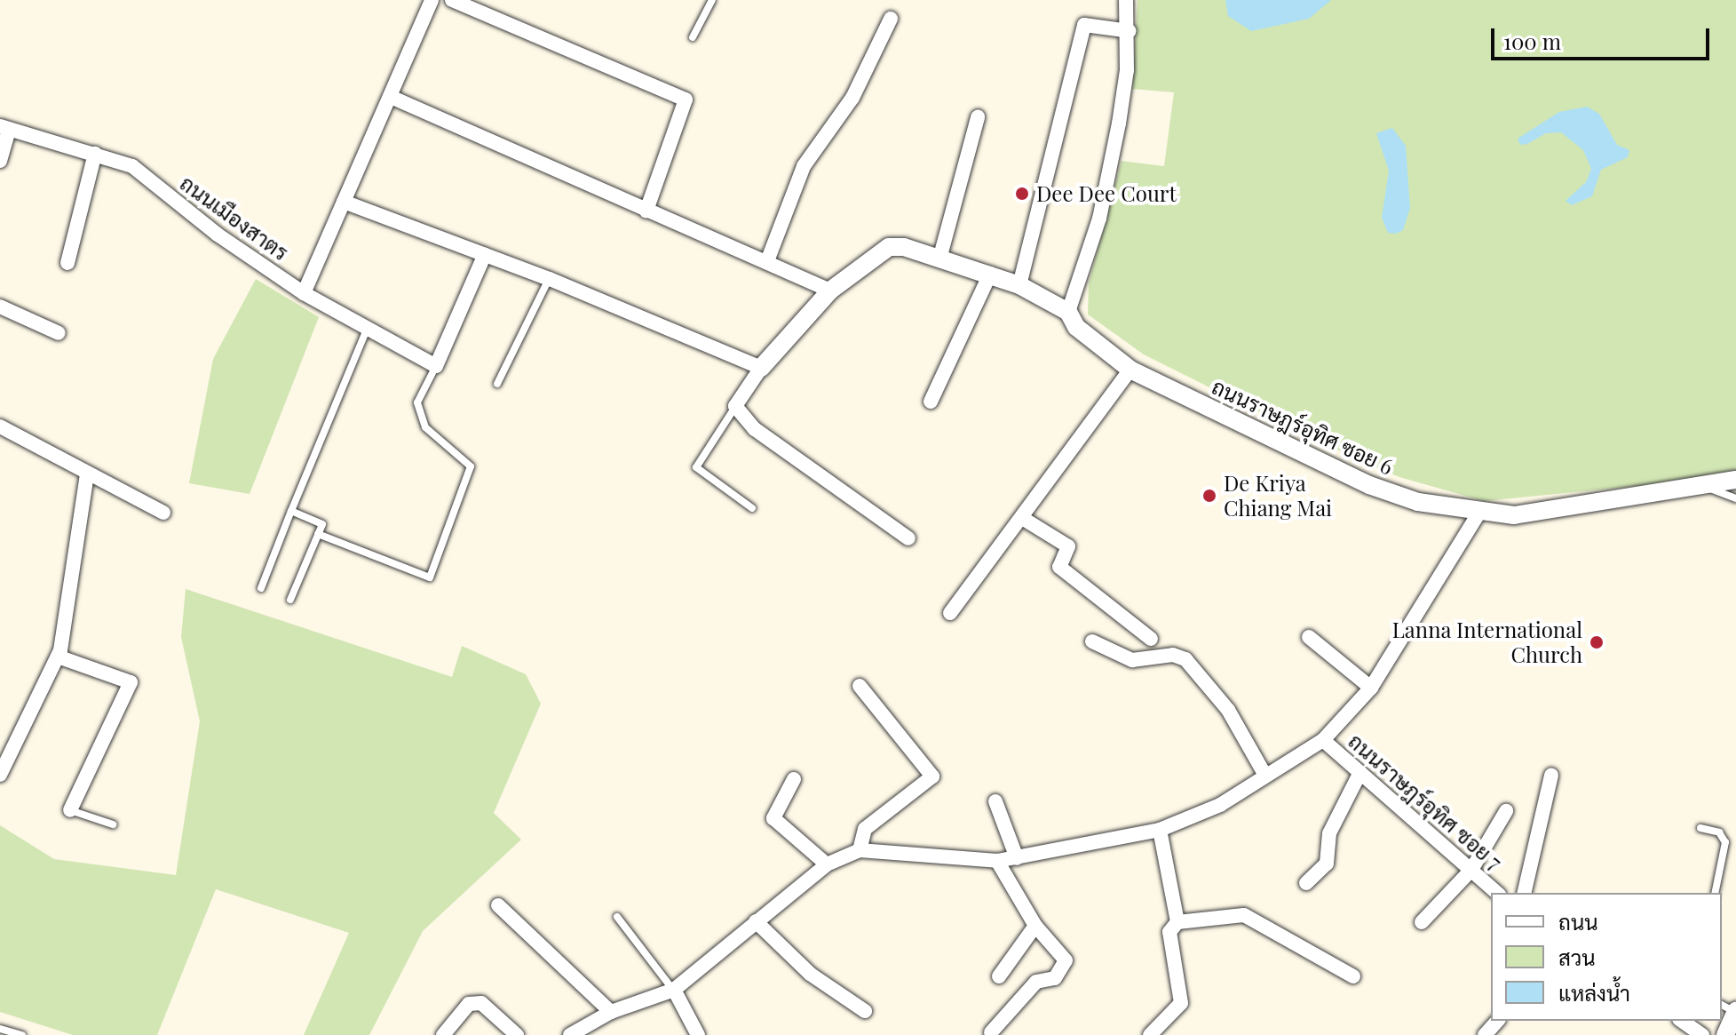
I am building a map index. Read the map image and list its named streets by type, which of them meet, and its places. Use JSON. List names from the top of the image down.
{
  "streets": {
    "street": ["ถนนเมืองสาตร", "ถนนราษฎร์อุทิศ ซอย 6", "ถนนราษฎร์อุทิศ ซอย 7"]
  },
  "places": ["Dee Dee Court", "De Kriya Chiang Mai", "Lanna International Church"],
  "legend": ["ถนน", "สวน", "แหล่งน้ำ"],
  "scale_bar": "100 m"
}
